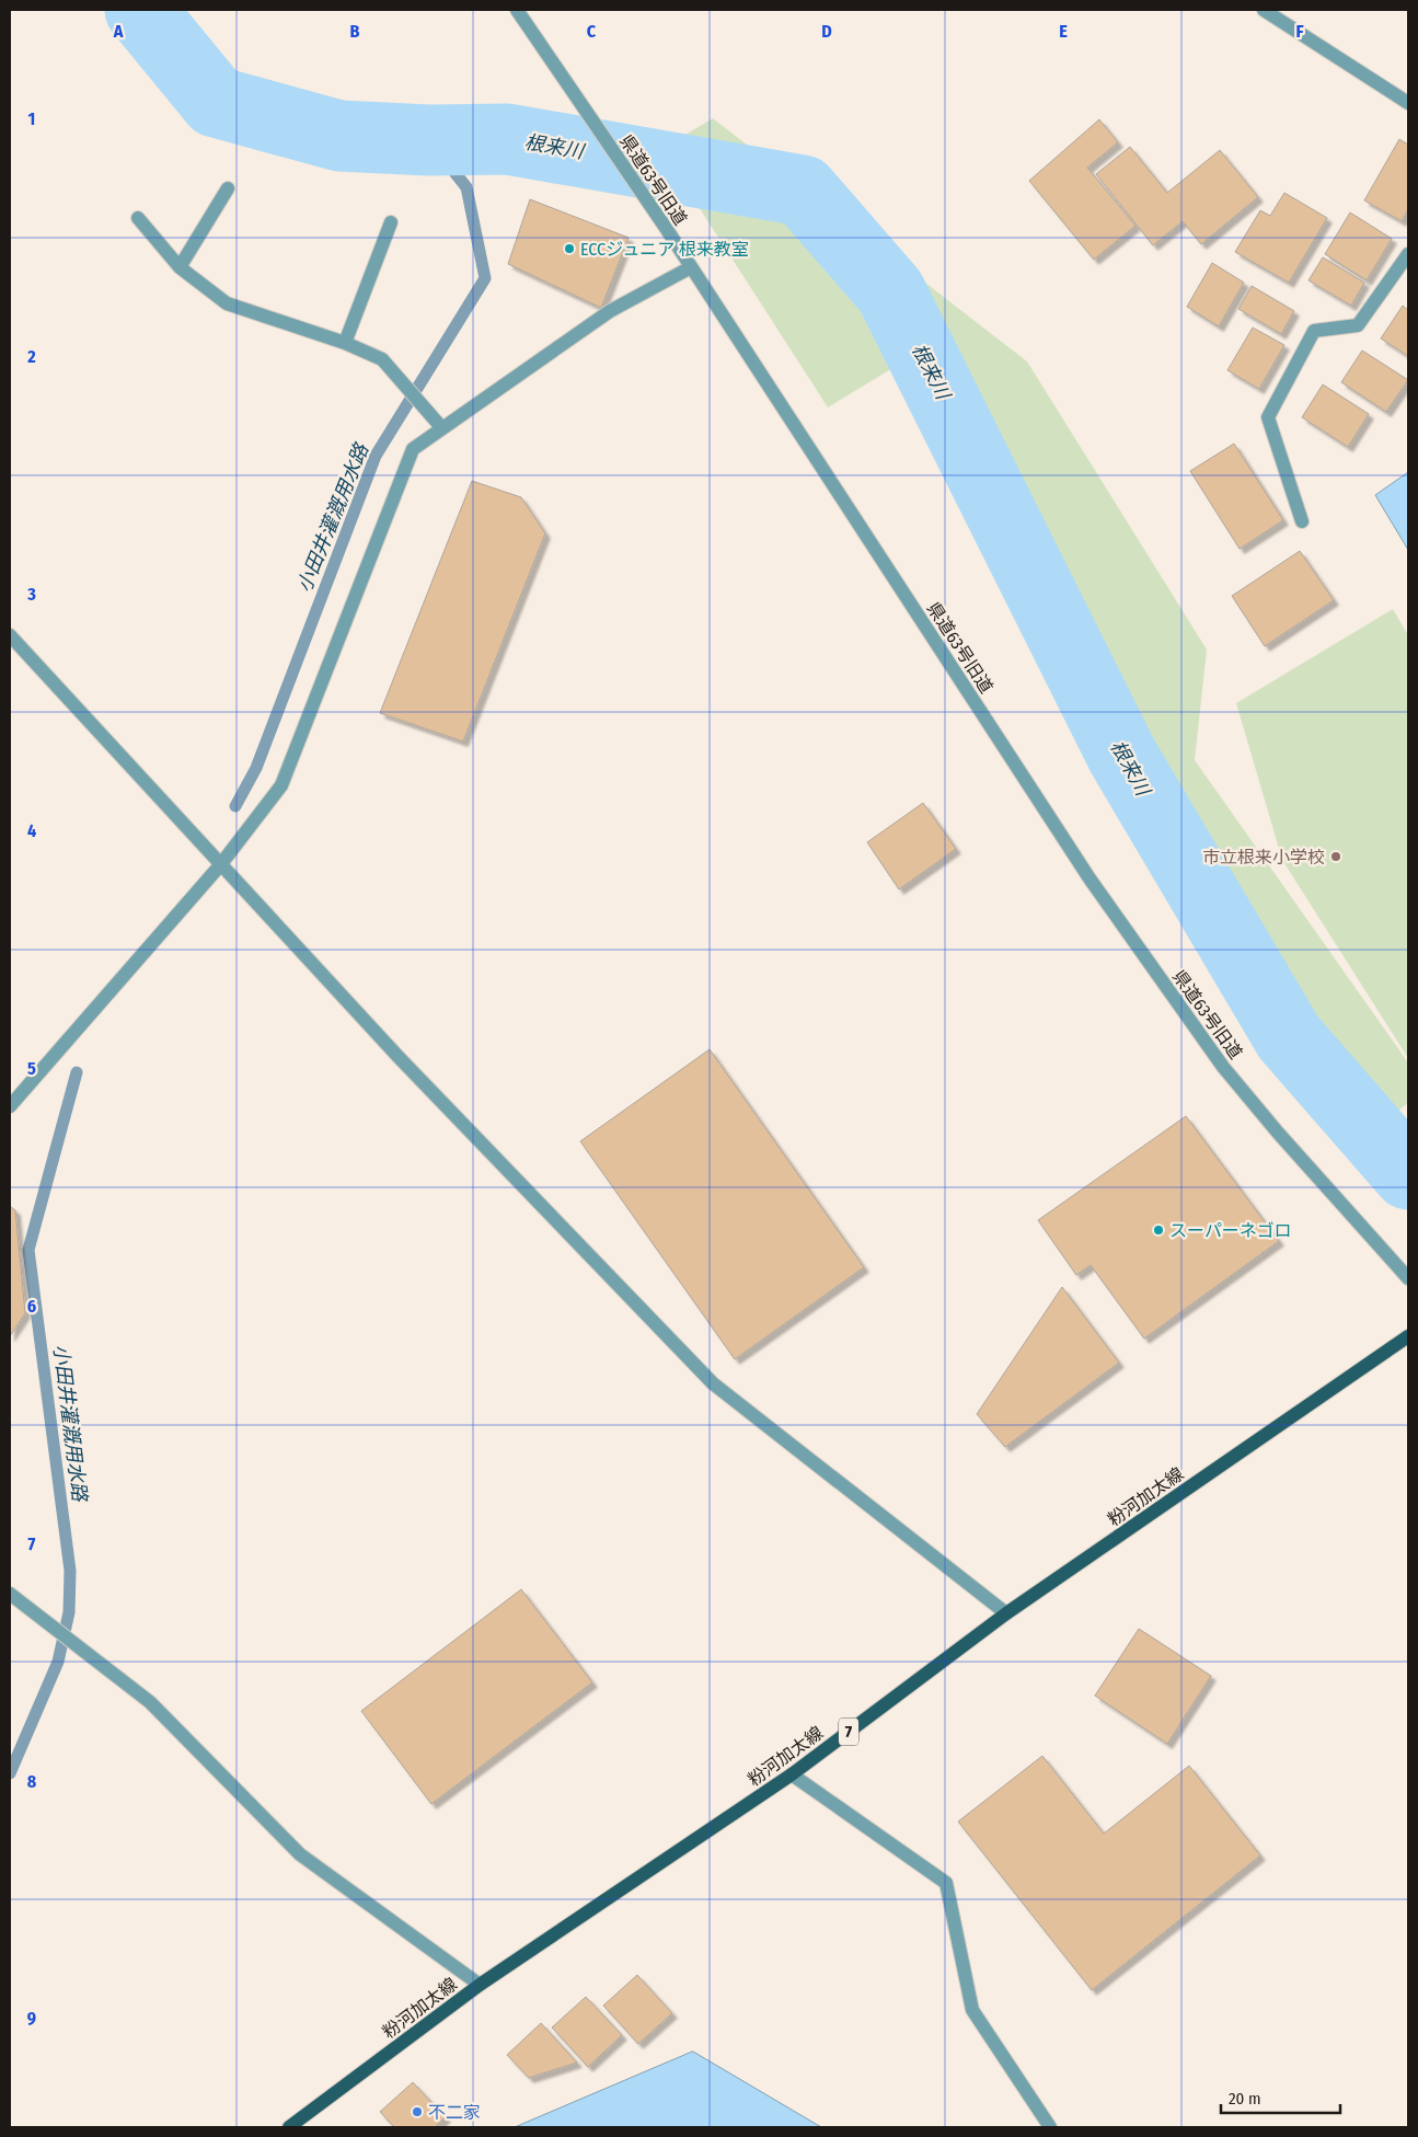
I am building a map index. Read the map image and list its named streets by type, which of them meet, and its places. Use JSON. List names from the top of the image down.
{
  "streets": {
    "main road": ["粉河加太線", "7"],
    "street": ["県道63号旧道"]
  },
  "water": ["根来川", "小田井灌漑用水路"],
  "places": [
    "ECCジュニア 根来教室",
    "市立根来小学校",
    "スーパーネゴロ",
    "不二家"
  ],
  "scale_bar": "20 m",
  "grid": {
    "columns": [
      "A",
      "B",
      "C",
      "D",
      "E",
      "F"
    ],
    "rows": [
      "1",
      "2",
      "3",
      "4",
      "5",
      "6",
      "7",
      "8",
      "9"
    ]
  }
}
